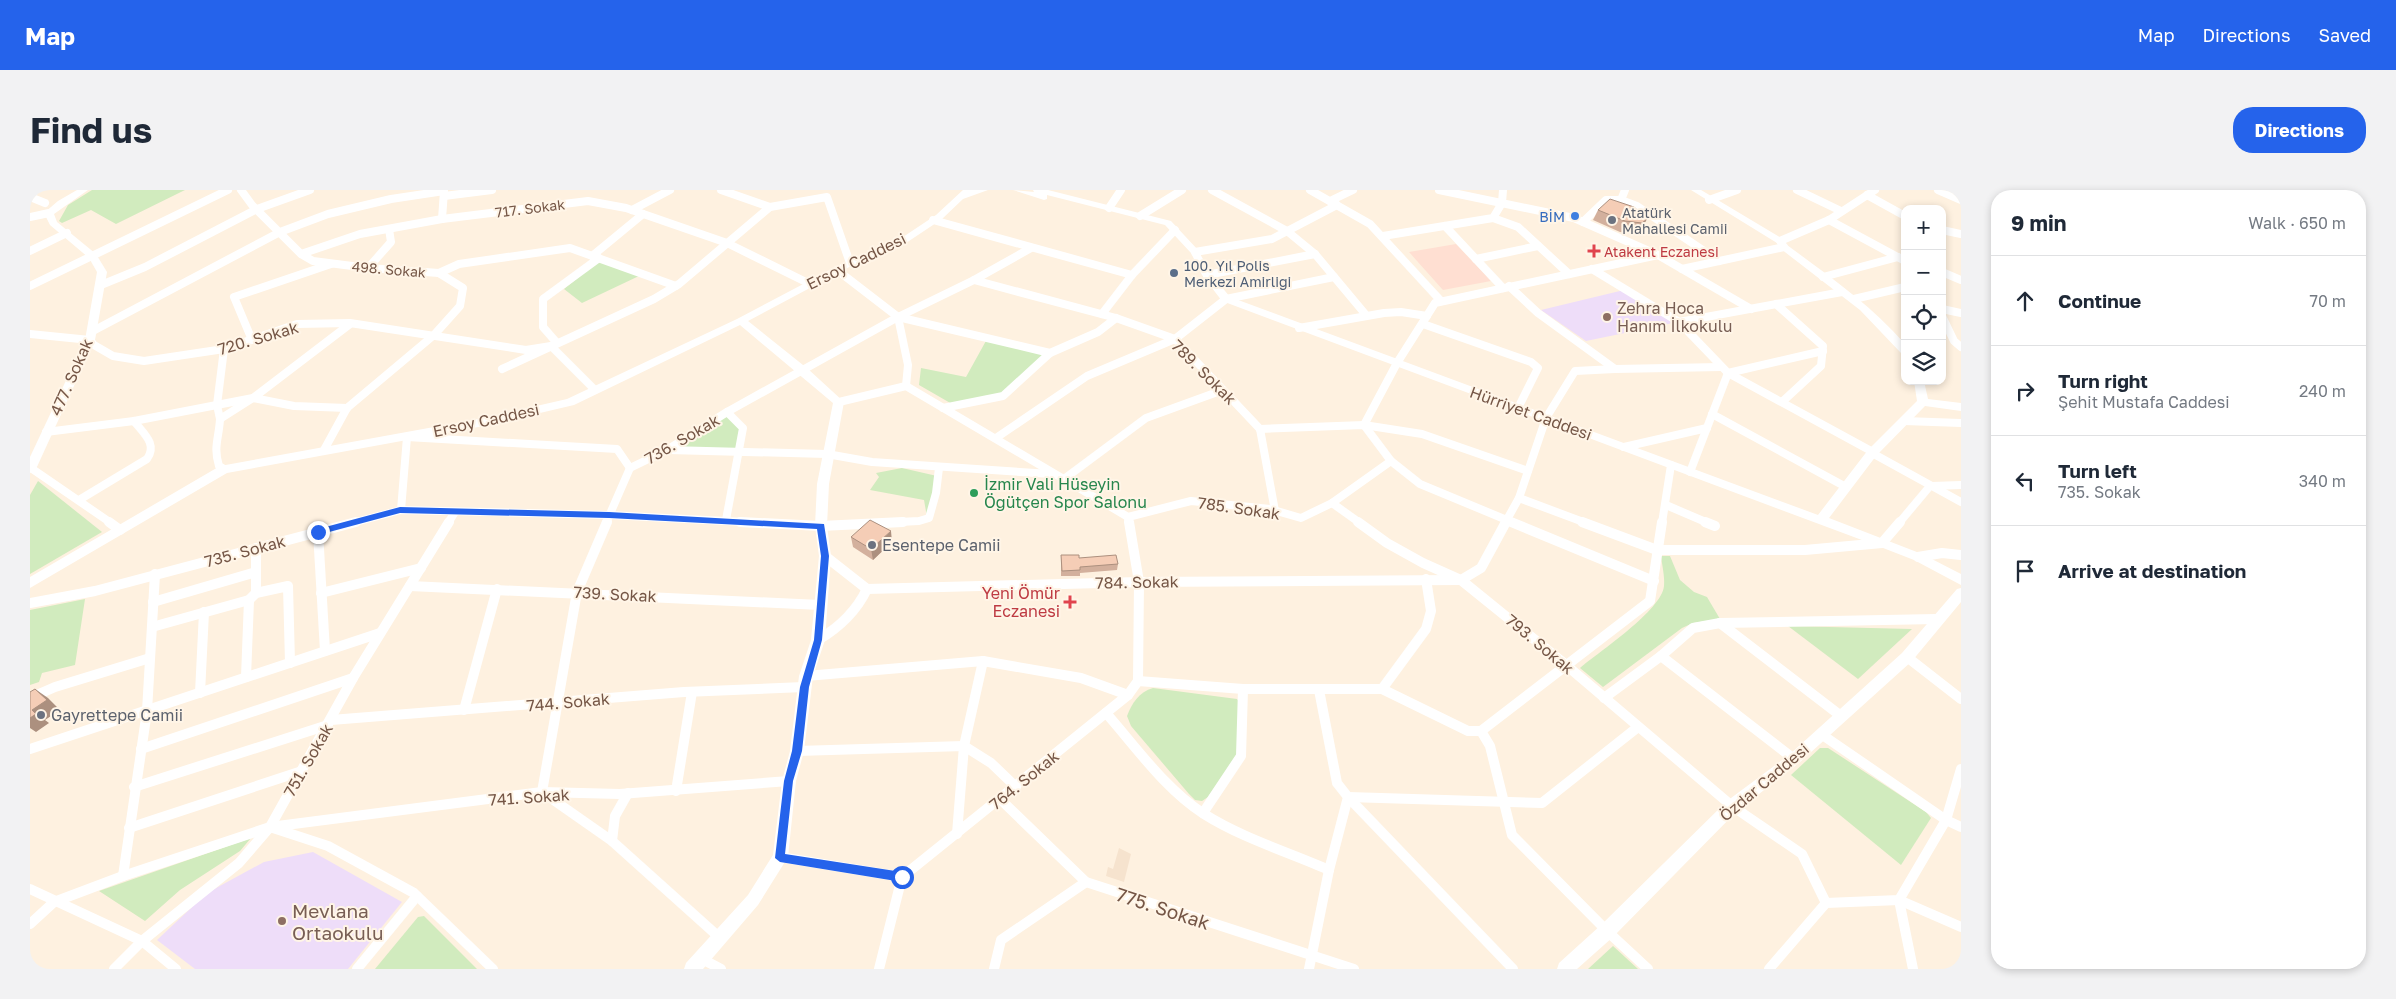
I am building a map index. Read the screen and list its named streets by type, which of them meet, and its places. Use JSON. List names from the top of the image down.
{
  "streets": {
    "main road": [
      "Ersoy Caddesi",
      "477. Sokak",
      "Hürriyet Caddesi",
      "Özdar Caddesi"
    ],
    "street": [
      "717. Sokak",
      "498. Sokak",
      "720. Sokak",
      "789. Sokak",
      "736. Sokak",
      "785. Sokak",
      "735. Sokak",
      "784. Sokak",
      "739. Sokak",
      "793. Sokak",
      "744. Sokak",
      "751. Sokak",
      "764. Sokak",
      "741. Sokak",
      "775. Sokak"
    ]
  },
  "crossings": [
    ["717. Sokak", "Ersoy Caddesi"],
    ["717. Sokak", "498. Sokak"],
    ["Ersoy Caddesi", "498. Sokak"],
    ["498. Sokak", "720. Sokak"],
    ["720. Sokak", "477. Sokak"],
    ["789. Sokak", "736. Sokak"],
    ["Hürriyet Caddesi", "Özdar Caddesi"],
    ["736. Sokak", "735. Sokak"],
    ["736. Sokak", "739. Sokak"],
    ["736. Sokak", "744. Sokak"],
    ["736. Sokak", "741. Sokak"],
    ["785. Sokak", "793. Sokak"],
    ["735. Sokak", "751. Sokak"],
    ["784. Sokak", "793. Sokak"],
    ["739. Sokak", "751. Sokak"],
    ["793. Sokak", "Özdar Caddesi"],
    ["744. Sokak", "751. Sokak"],
    ["744. Sokak", "764. Sokak"],
    ["751. Sokak", "741. Sokak"],
    ["764. Sokak", "775. Sokak"]
  ],
  "places": {
    "other": [
      "BİM",
      "Atatürk Mahallesi Camii",
      "100. Yıl Polis Merkezi Amirliği",
      "Zehra Hoca Hanım İlkokulu",
      "İzmir Vali Hüseyin Öğütçen Spor Salonu",
      "Esentepe Camii",
      "Gayrettepe Camii",
      "Mevlana Ortaokulu"
    ],
    "health": ["Atakent Eczanesi", "Yeni Ömür Eczanesi"]
  },
  "page": {
    "header": "Map",
    "nav": ["Map", "Directions", "Saved"],
    "buttons": "Directions",
    "title": "Find us",
    "heading": ["9 min", "Walk · 650 m"],
    "map_buttons": ["+", "−"],
    "list": [
      ["Continue", "70 m"],
      ["Turn right", "Şehit Mustafa Caddesi", "240 m"],
      ["Turn left", "735. Sokak", "340 m"],
      "Arrive at destination"
    ]
  }
}
